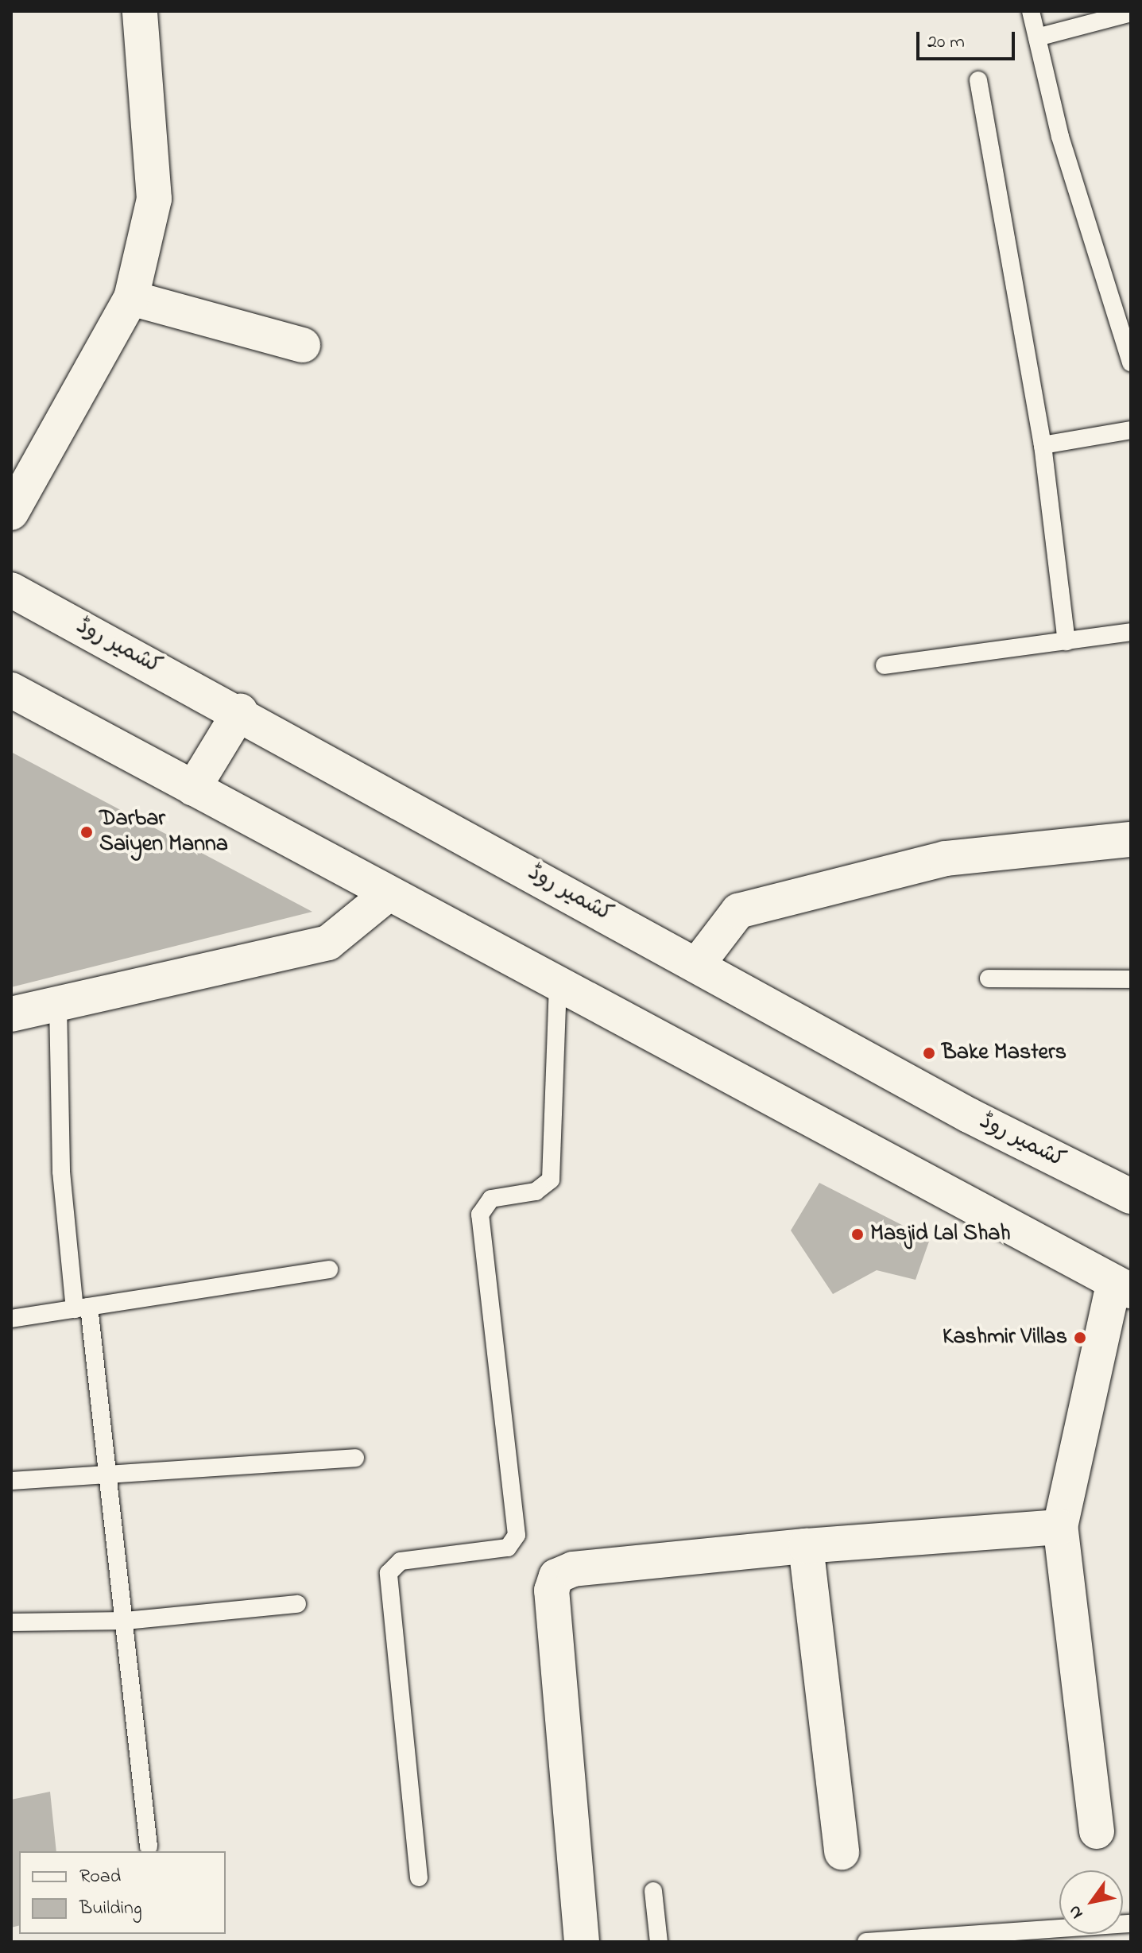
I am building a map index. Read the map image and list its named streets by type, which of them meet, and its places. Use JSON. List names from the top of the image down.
{
  "streets": {
    "street": ["کشمیر روڈ"]
  },
  "places": [
    "Darbar Saiyen Manna",
    "Bake Masters",
    "Masjid Lal Shah",
    "Kashmir Villas"
  ],
  "legend": ["Road", "Building"],
  "scale_bar": "20 m",
  "north": "bottom left"
}
